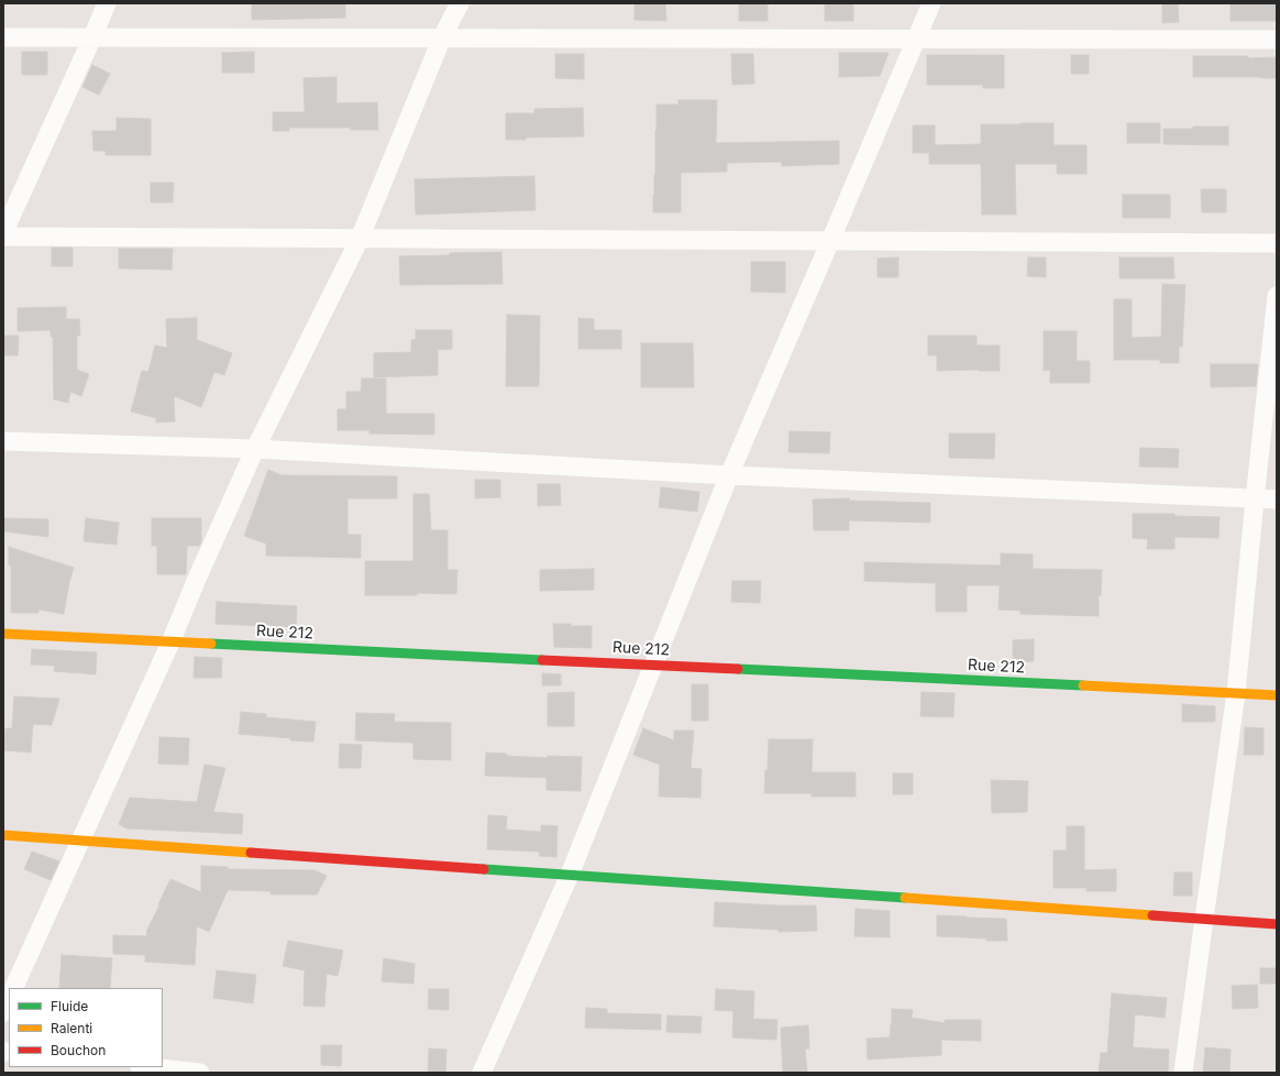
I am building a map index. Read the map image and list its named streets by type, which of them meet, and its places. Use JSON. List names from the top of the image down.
{
  "streets": {
    "street": ["Rue 212"]
  },
  "legend": ["Fluide", "Ralenti", "Bouchon"]
}
